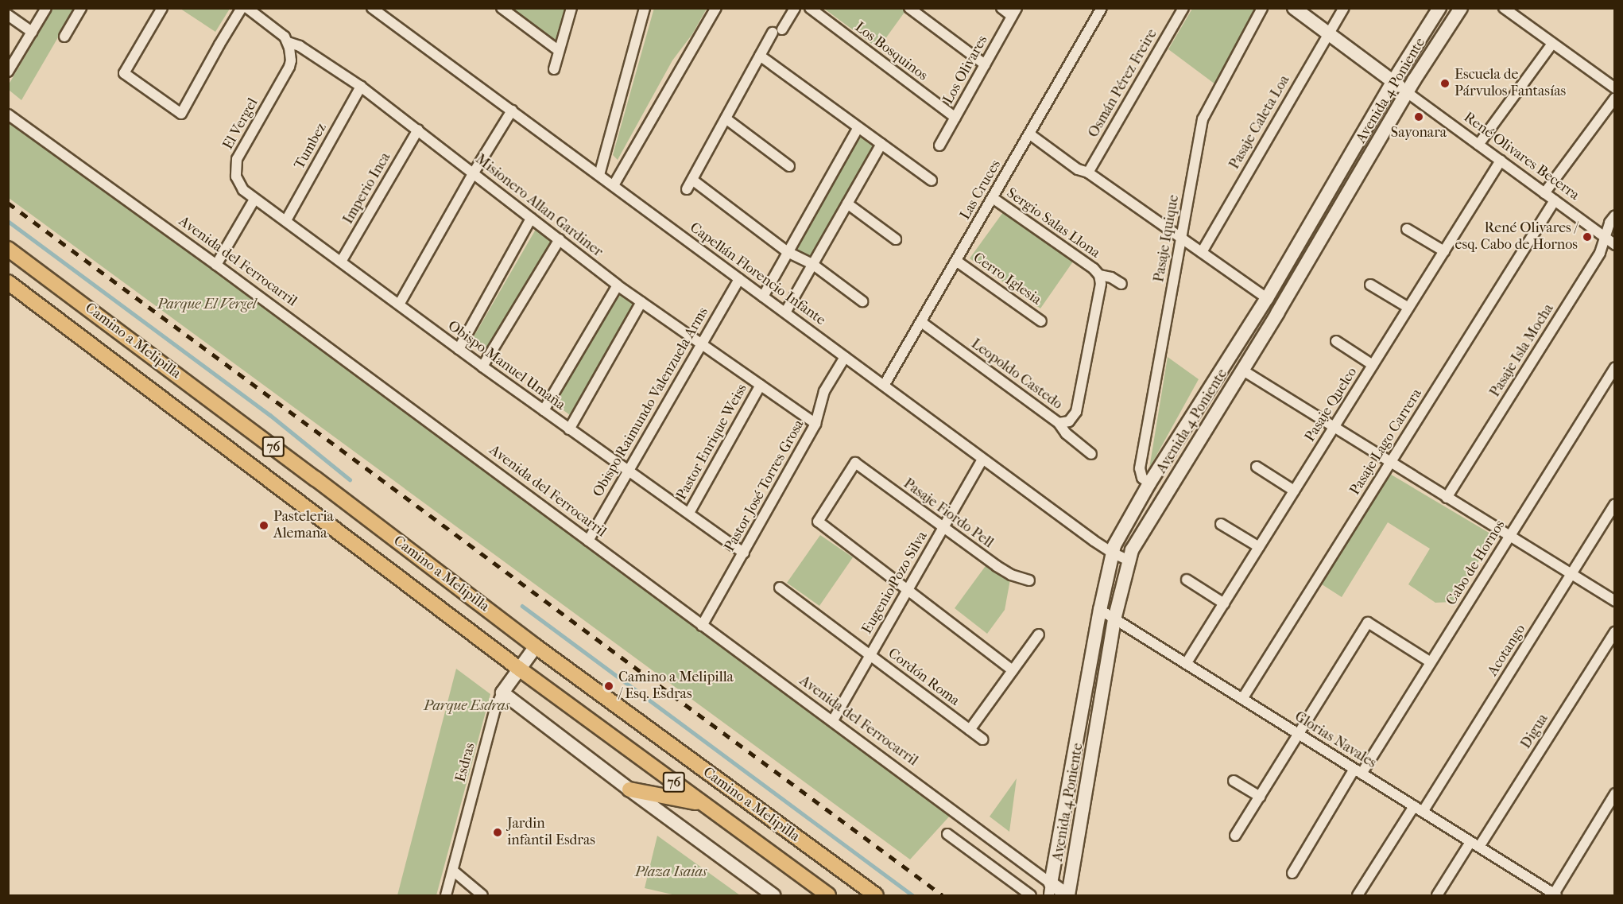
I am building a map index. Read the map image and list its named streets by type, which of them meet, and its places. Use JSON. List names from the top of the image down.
{
  "streets": {
    "main road": ["Camino a Melipilla", "76"],
    "street": [
      "Los Bosquinos",
      "Los Olivares",
      "Osmán Pérez Freire",
      "Avenida 4 Poniente",
      "Pasaje Caleta Loa",
      "El Vergel",
      "Tumbez",
      "René Olivares Becerra",
      "Imperio Inca",
      "Las Cruces",
      "Misionero Allan Gardiner",
      "Sergio Salas Llona",
      "Pasaje Iquique",
      "Avenida del Ferrocarril",
      "Capellán Florencio Infante",
      "Cerro Iglesia",
      "Pasaje Isla Mocha",
      "Obispo Manuel Umaña",
      "Leopoldo Castedo",
      "Obispo Raimundo Valenzuela Arms",
      "Pasaje Quelco",
      "Pastor Enrique Weiss",
      "Pasaje Lago Carrera",
      "Pastor José Torres Grosa",
      "Pasaje Fiordo Pell",
      "Cabo de Hornos",
      "Eugenio Pozo Silva",
      "Acotango",
      "Cordón Roma",
      "Digua",
      "Glorias Navales",
      "Esdras"
    ]
  },
  "crossings": [
    ["Los Bosquinos", "Los Olivares"],
    ["Avenida 4 Poniente", "René Olivares Becerra"],
    ["Avenida 4 Poniente", "Pasaje Iquique"],
    ["Avenida 4 Poniente", "Avenida del Ferrocarril"],
    ["Avenida 4 Poniente", "Capellán Florencio Infante"],
    ["Avenida 4 Poniente", "Glorias Navales"],
    ["Pasaje Caleta Loa", "René Olivares Becerra"],
    ["El Vergel", "Misionero Allan Gardiner"],
    ["El Vergel", "Obispo Manuel Umaña"],
    ["Tumbez", "Misionero Allan Gardiner"],
    ["Tumbez", "Obispo Manuel Umaña"],
    ["René Olivares Becerra", "Pasaje Isla Mocha"],
    ["René Olivares Becerra", "Pasaje Quelco"],
    ["René Olivares Becerra", "Pasaje Lago Carrera"],
    ["Imperio Inca", "Misionero Allan Gardiner"],
    ["Imperio Inca", "Obispo Manuel Umaña"],
    ["Las Cruces", "Sergio Salas Llona"],
    ["Las Cruces", "Capellán Florencio Infante"],
    ["Las Cruces", "Cerro Iglesia"],
    ["Las Cruces", "Leopoldo Castedo"],
    ["Misionero Allan Gardiner", "Obispo Raimundo Valenzuela Arms"],
    ["Misionero Allan Gardiner", "Pastor Enrique Weiss"],
    ["Misionero Allan Gardiner", "Pastor José Torres Grosa"],
    ["Avenida del Ferrocarril", "Obispo Raimundo Valenzuela Arms"],
    ["Avenida del Ferrocarril", "Pastor José Torres Grosa"],
    ["Avenida del Ferrocarril", "Eugenio Pozo Silva"],
    ["Capellán Florencio Infante", "Obispo Raimundo Valenzuela Arms"],
    ["Capellán Florencio Infante", "Pastor José Torres Grosa"],
    ["Capellán Florencio Infante", "Eugenio Pozo Silva"],
    ["Camino a Melipilla", "Esdras"],
    ["Obispo Manuel Umaña", "Obispo Raimundo Valenzuela Arms"],
    ["Obispo Manuel Umaña", "Pastor Enrique Weiss"],
    ["Obispo Manuel Umaña", "Pastor José Torres Grosa"],
    ["Pasaje Quelco", "Glorias Navales"],
    ["Pasaje Lago Carrera", "Glorias Navales"],
    ["Pasaje Fiordo Pell", "Eugenio Pozo Silva"],
    ["Cabo de Hornos", "Glorias Navales"],
    ["Eugenio Pozo Silva", "Cordón Roma"],
    ["Acotango", "Glorias Navales"],
    ["Digua", "Glorias Navales"]
  ],
  "parks": ["Parque El Vergel", "Parque Esdras", "Plaza Isaias"],
  "places": [
    "Escuela de Párvulos Fantasías",
    "Sayonara",
    "René Olivares / esq. Cabo de Hornos",
    "Pasteleria Alemana",
    "Camino a Melipilla / Esq. Esdras",
    "Jardin infantil Esdras"
  ]
}
